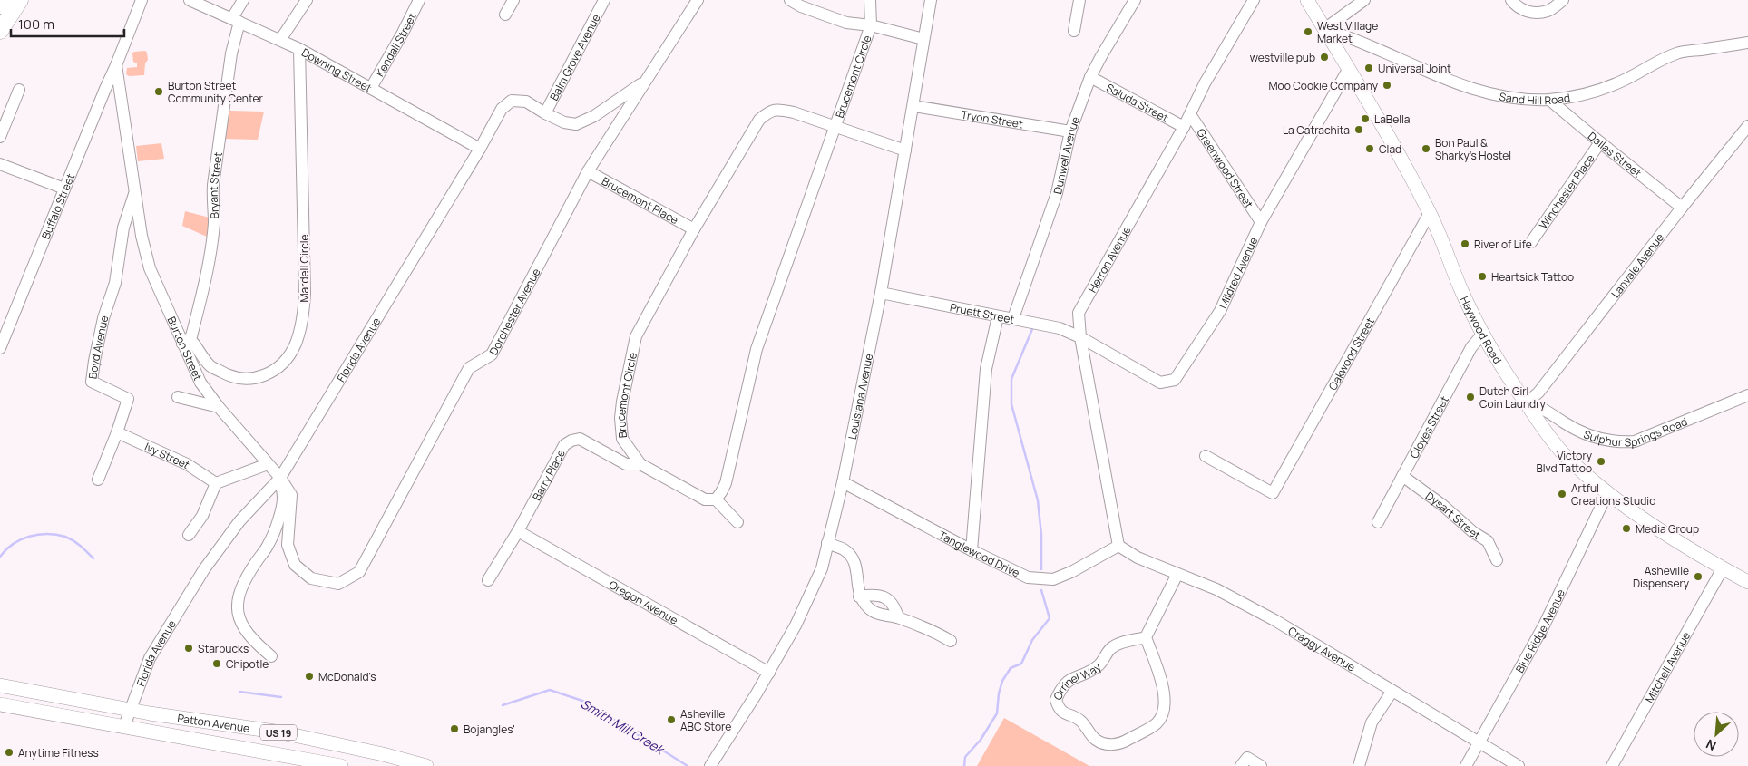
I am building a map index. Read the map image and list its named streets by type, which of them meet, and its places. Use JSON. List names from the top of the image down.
{
  "streets": {
    "main road": ["Haywood Road", "Patton Avenue", "US 19"],
    "street": [
      "Kendall Street",
      "Balm Grove Avenue",
      "Downing Street",
      "Brucemont Circle",
      "Sand Hill Road",
      "Saluda Street",
      "Tryon Street",
      "Dallas Street",
      "Dunwell Avenue",
      "Greenwood Street",
      "Bryant Street",
      "Winchester Place",
      "Brucemont Place",
      "Buffalo Street",
      "Herron Avenue",
      "Lanvale Avenue",
      "Mardell Circle",
      "Mildred Avenue",
      "Dorchester Avenue",
      "Pruett Street",
      "Boyd Avenue",
      "Burton Street",
      "Florida Avenue",
      "Oakwood Street",
      "Louisiana Avenue",
      "Sulphur Springs Road",
      "Cloyes Street",
      "Ivy Street",
      "Barry Place",
      "Dysart Street",
      "Tanglewood Drive",
      "Oregon Avenue",
      "Blue Ridge Avenue",
      "Craggy Avenue",
      "Mitchell Avenue",
      "Orrinel Way"
    ]
  },
  "crossings": [
    ["Kendall Street", "Downing Street"],
    ["Balm Grove Avenue", "Florida Avenue"],
    ["Downing Street", "Bryant Street"],
    ["Downing Street", "Mardell Circle"],
    ["Downing Street", "Florida Avenue"],
    ["Brucemont Circle", "Brucemont Place"],
    ["Brucemont Circle", "Louisiana Avenue"],
    ["Brucemont Circle", "Barry Place"],
    ["Sand Hill Road", "Dallas Street"],
    ["Sand Hill Road", "Haywood Road"],
    ["Saluda Street", "Dunwell Avenue"],
    ["Saluda Street", "Herron Avenue"],
    ["Tryon Street", "Dunwell Avenue"],
    ["Tryon Street", "Louisiana Avenue"],
    ["Dallas Street", "Winchester Place"],
    ["Dallas Street", "Lanvale Avenue"],
    ["Dunwell Avenue", "Pruett Street"],
    ["Greenwood Street", "Herron Avenue"],
    ["Greenwood Street", "Mildred Avenue"],
    ["Bryant Street", "Mardell Circle"],
    ["Bryant Street", "Burton Street"],
    ["Brucemont Place", "Dorchester Avenue"],
    ["Buffalo Street", "Burton Street"],
    ["Herron Avenue", "Mildred Avenue"],
    ["Herron Avenue", "Pruett Street"],
    ["Herron Avenue", "Tanglewood Drive"],
    ["Herron Avenue", "Craggy Avenue"],
    ["Lanvale Avenue", "Haywood Road"],
    ["Lanvale Avenue", "Sulphur Springs Road"],
    ["Mardell Circle", "Burton Street"],
    ["Mildred Avenue", "Pruett Street"],
    ["Mildred Avenue", "Haywood Road"],
    ["Dorchester Avenue", "Burton Street"],
    ["Dorchester Avenue", "Florida Avenue"],
    ["Pruett Street", "Louisiana Avenue"],
    ["Haywood Road", "Oakwood Street"],
    ["Haywood Road", "Sulphur Springs Road"],
    ["Haywood Road", "Cloyes Street"],
    ["Haywood Road", "Blue Ridge Avenue"],
    ["Haywood Road", "Mitchell Avenue"],
    ["Boyd Avenue", "Burton Street"],
    ["Boyd Avenue", "Ivy Street"],
    ["Burton Street", "Florida Avenue"],
    ["Florida Avenue", "Patton Avenue"],
    ["Louisiana Avenue", "Tanglewood Drive"],
    ["Louisiana Avenue", "Oregon Avenue"],
    ["Cloyes Street", "Dysart Street"],
    ["Barry Place", "Oregon Avenue"],
    ["Tanglewood Drive", "Craggy Avenue"],
    ["Blue Ridge Avenue", "Craggy Avenue"]
  ],
  "water": ["Smith Mill Creek"],
  "places": [
    "West Village Market",
    "westville pub",
    "Universal Joint",
    "Moo Cookie Company",
    "Burton Street Community Center",
    "LaBella",
    "La Catrachita",
    "Clad",
    "Bon Paul & Sharky's Hostel",
    "River of Life",
    "Heartsick Tattoo",
    "Dutch Girl Coin Laundry",
    "Victory Blvd Tattoo",
    "Artful Creations Studio",
    "Media Group",
    "Asheville Dispensery",
    "Starbucks",
    "Chipotle",
    "McDonald's",
    "Asheville ABC Store",
    "Bojangles'",
    "Anytime Fitness"
  ],
  "scale_bar": "100 m",
  "north": "bottom left"
}
